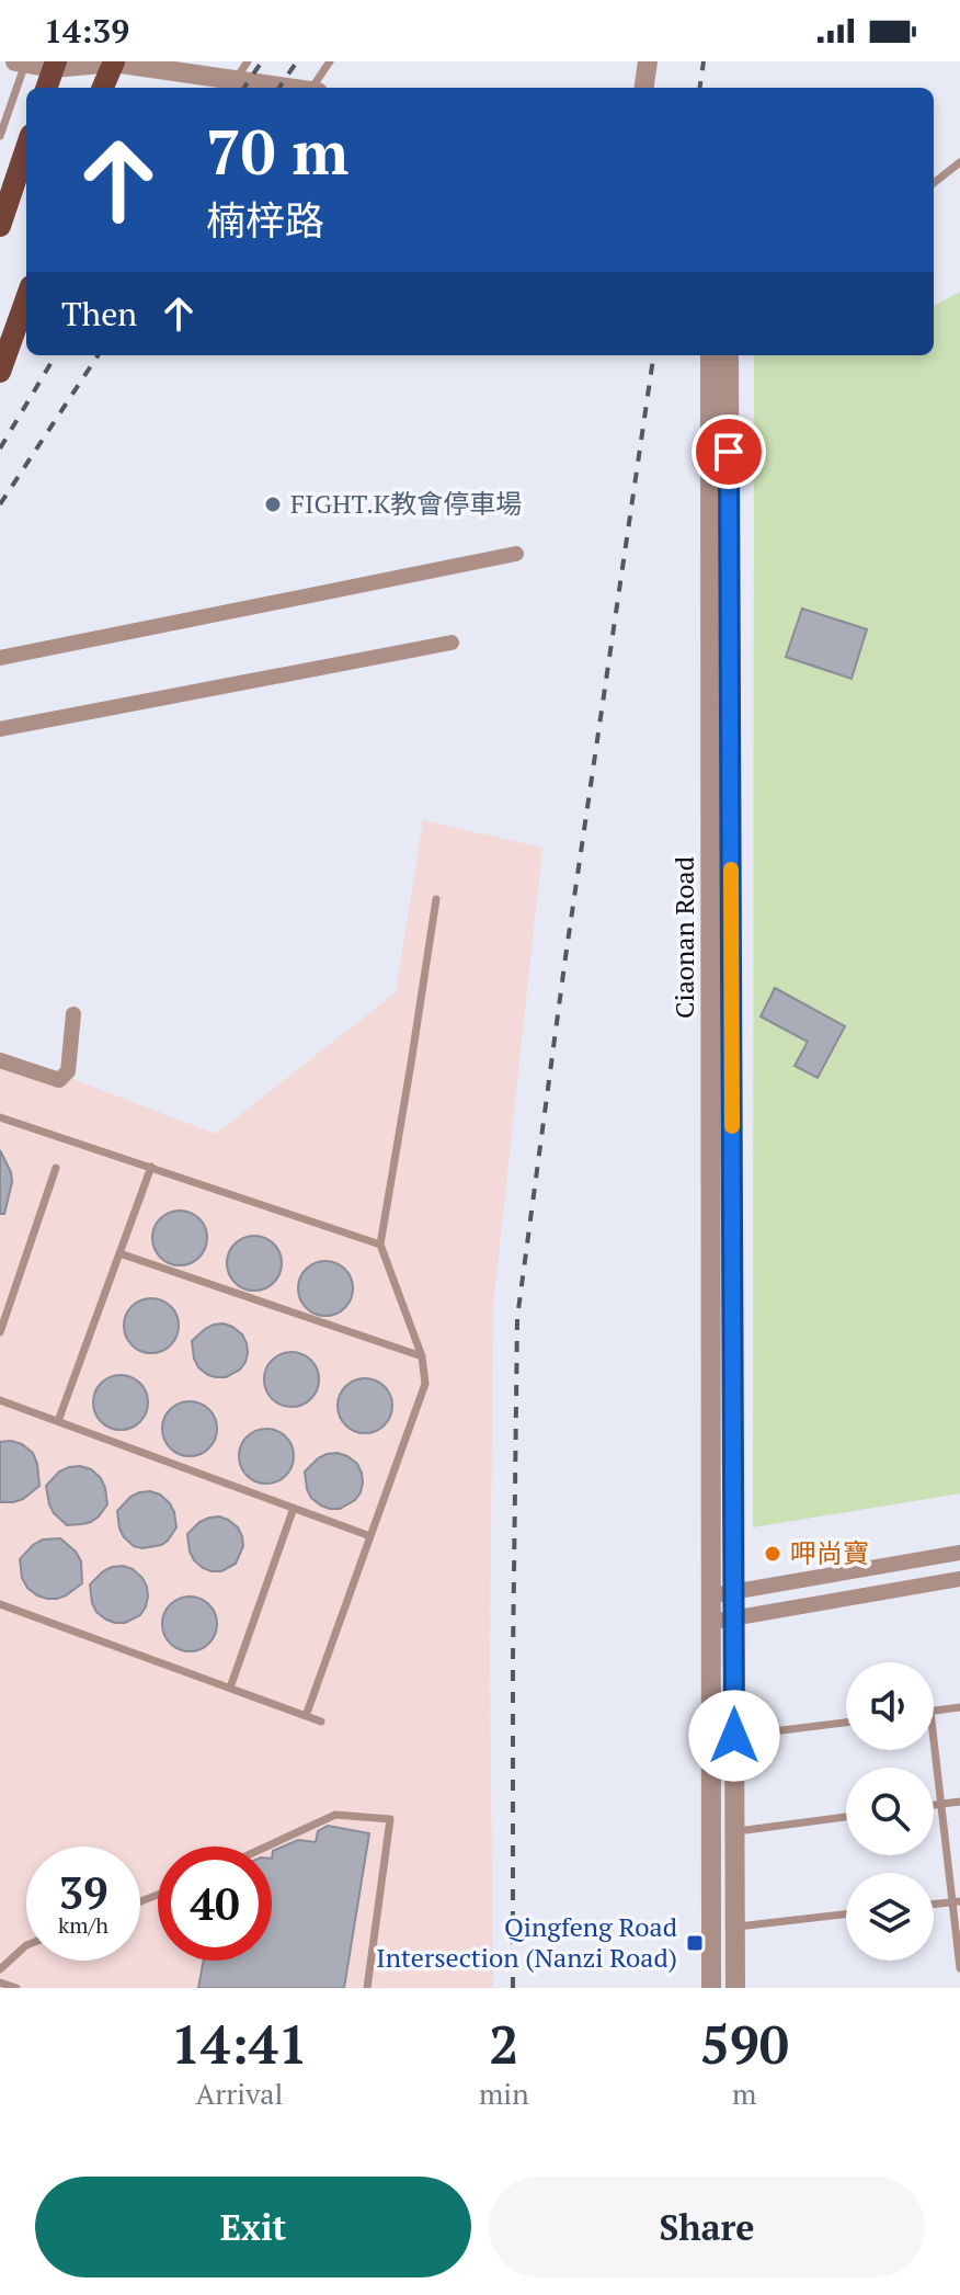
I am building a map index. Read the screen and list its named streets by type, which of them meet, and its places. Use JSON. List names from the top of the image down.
{
  "streets": {
    "street": ["Ciaonan Road"]
  },
  "places": {
    "other": ["FIGHT.K教會停車場", "呷尚寶"],
    "transit": ["Qingfeng Road Intersection (Nanzi Road)"]
  },
  "page": {
    "status": "14:39",
    "turn": ["70 m", "楠梓路"],
    "then": "Then",
    "speed": "39 km/h",
    "limit": "40",
    "eta": [
      "14:41",
      "Arrival",
      "2",
      "min",
      "590",
      "m"
    ],
    "buttons": ["Exit", "Share"]
  }
}
